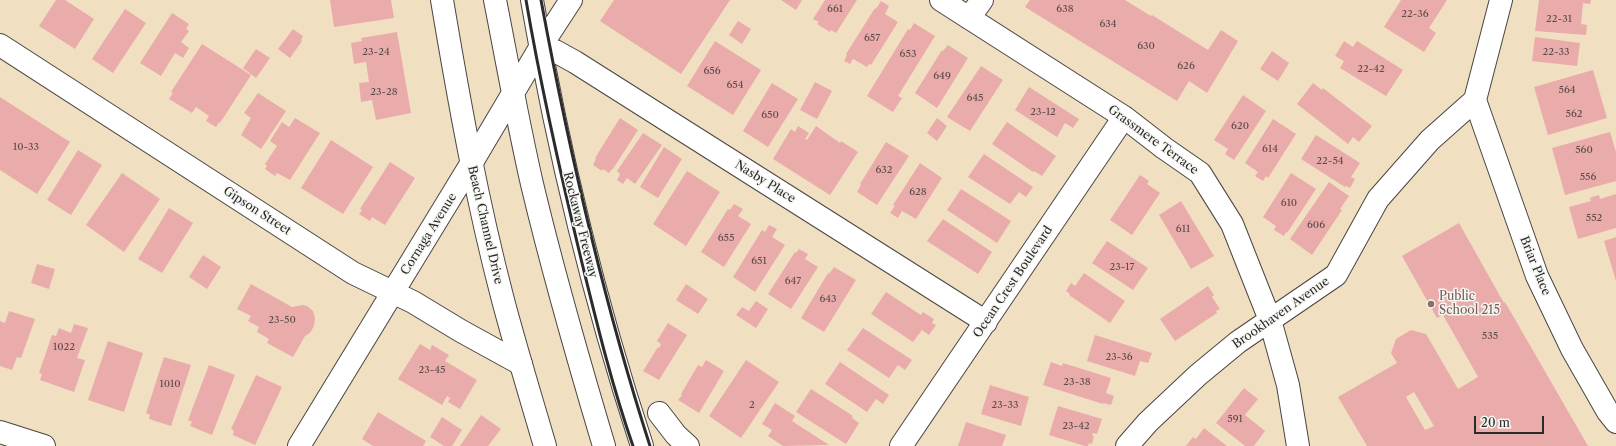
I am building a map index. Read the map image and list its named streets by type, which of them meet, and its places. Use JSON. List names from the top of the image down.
{
  "streets": {
    "street": [
      "Grassmere Terrace",
      "Nasby Place",
      "Gipson Street",
      "Beach Channel Drive",
      "Rockaway Freeway",
      "Cornaga Avenue",
      "Briar Place",
      "Ocean Crest Boulevard",
      "Brookhaven Avenue"
    ]
  },
  "crossings": [
    ["Grassmere Terrace", "Ocean Crest Boulevard"],
    ["Grassmere Terrace", "Brookhaven Avenue"],
    ["Nasby Place", "Rockaway Freeway"],
    ["Nasby Place", "Cornaga Avenue"],
    ["Nasby Place", "Ocean Crest Boulevard"],
    ["Gipson Street", "Beach Channel Drive"],
    ["Gipson Street", "Cornaga Avenue"],
    ["Beach Channel Drive", "Cornaga Avenue"],
    ["Rockaway Freeway", "Cornaga Avenue"],
    ["Briar Place", "Brookhaven Avenue"]
  ],
  "places": ["Public School 215"],
  "house_numbers": [
    "661",
    "638",
    "22-36",
    "22-31",
    "634",
    "657",
    "630",
    "23-24",
    "22-33",
    "653",
    "626",
    "22-42",
    "656",
    "649",
    "654",
    "564",
    "23-28",
    "645",
    "23-12",
    "562",
    "650",
    "620",
    "10-33",
    "614",
    "560",
    "22-54",
    "632",
    "556",
    "628",
    "610",
    "552",
    "606",
    "611",
    "655",
    "651",
    "23-17",
    "647",
    "643",
    "23-50",
    "535",
    "1022",
    "23-36",
    "23-45",
    "23-38",
    "1010",
    "2",
    "23-33",
    "591",
    "23-42"
  ],
  "scale_bar": "20 m"
}
